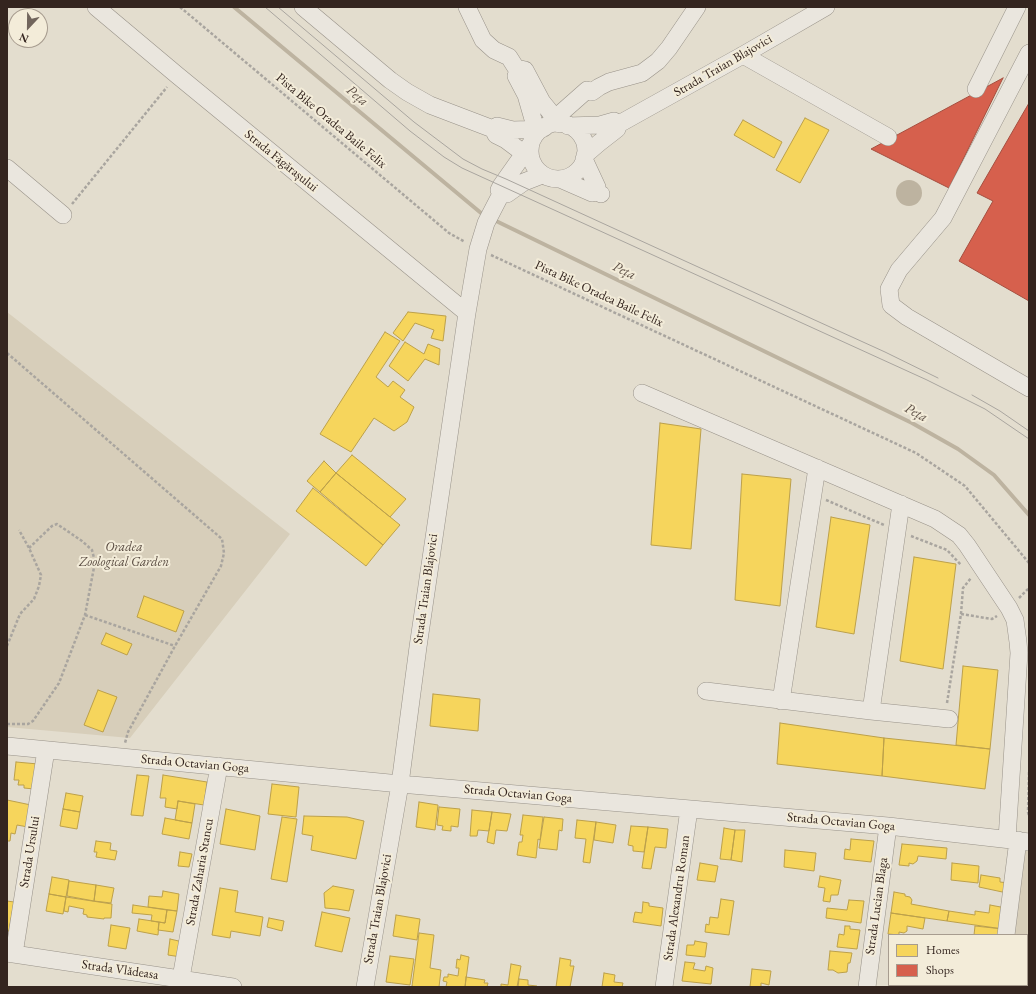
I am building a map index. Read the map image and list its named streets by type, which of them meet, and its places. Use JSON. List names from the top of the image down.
{
  "streets": {
    "street": [
      "Strada Traian Blajovici",
      "Strada Făgărașului",
      "Strada Octavian Goga",
      "Strada Ursului",
      "Strada Zaharia Stancu",
      "Strada Alexandru Roman",
      "Strada Lucian Blaga",
      "Strada Vlădeasa"
    ],
    "path": ["Pista Bike Oradea Baile Felix"]
  },
  "crossings": [
    ["Strada Traian Blajovici", "Pista Bike Oradea Baile Felix"],
    ["Strada Traian Blajovici", "Strada Făgărașului"],
    ["Strada Traian Blajovici", "Strada Octavian Goga"],
    ["Strada Octavian Goga", "Strada Ursului"],
    ["Strada Octavian Goga", "Strada Zaharia Stancu"],
    ["Strada Octavian Goga", "Strada Alexandru Roman"],
    ["Strada Octavian Goga", "Strada Lucian Blaga"],
    ["Strada Ursului", "Strada Vlădeasa"],
    ["Strada Zaharia Stancu", "Strada Vlădeasa"]
  ],
  "water": ["Peța"],
  "parks": ["Oradea Zoological Garden"],
  "legend": ["Homes", "Shops"],
  "north": "bottom"
}
